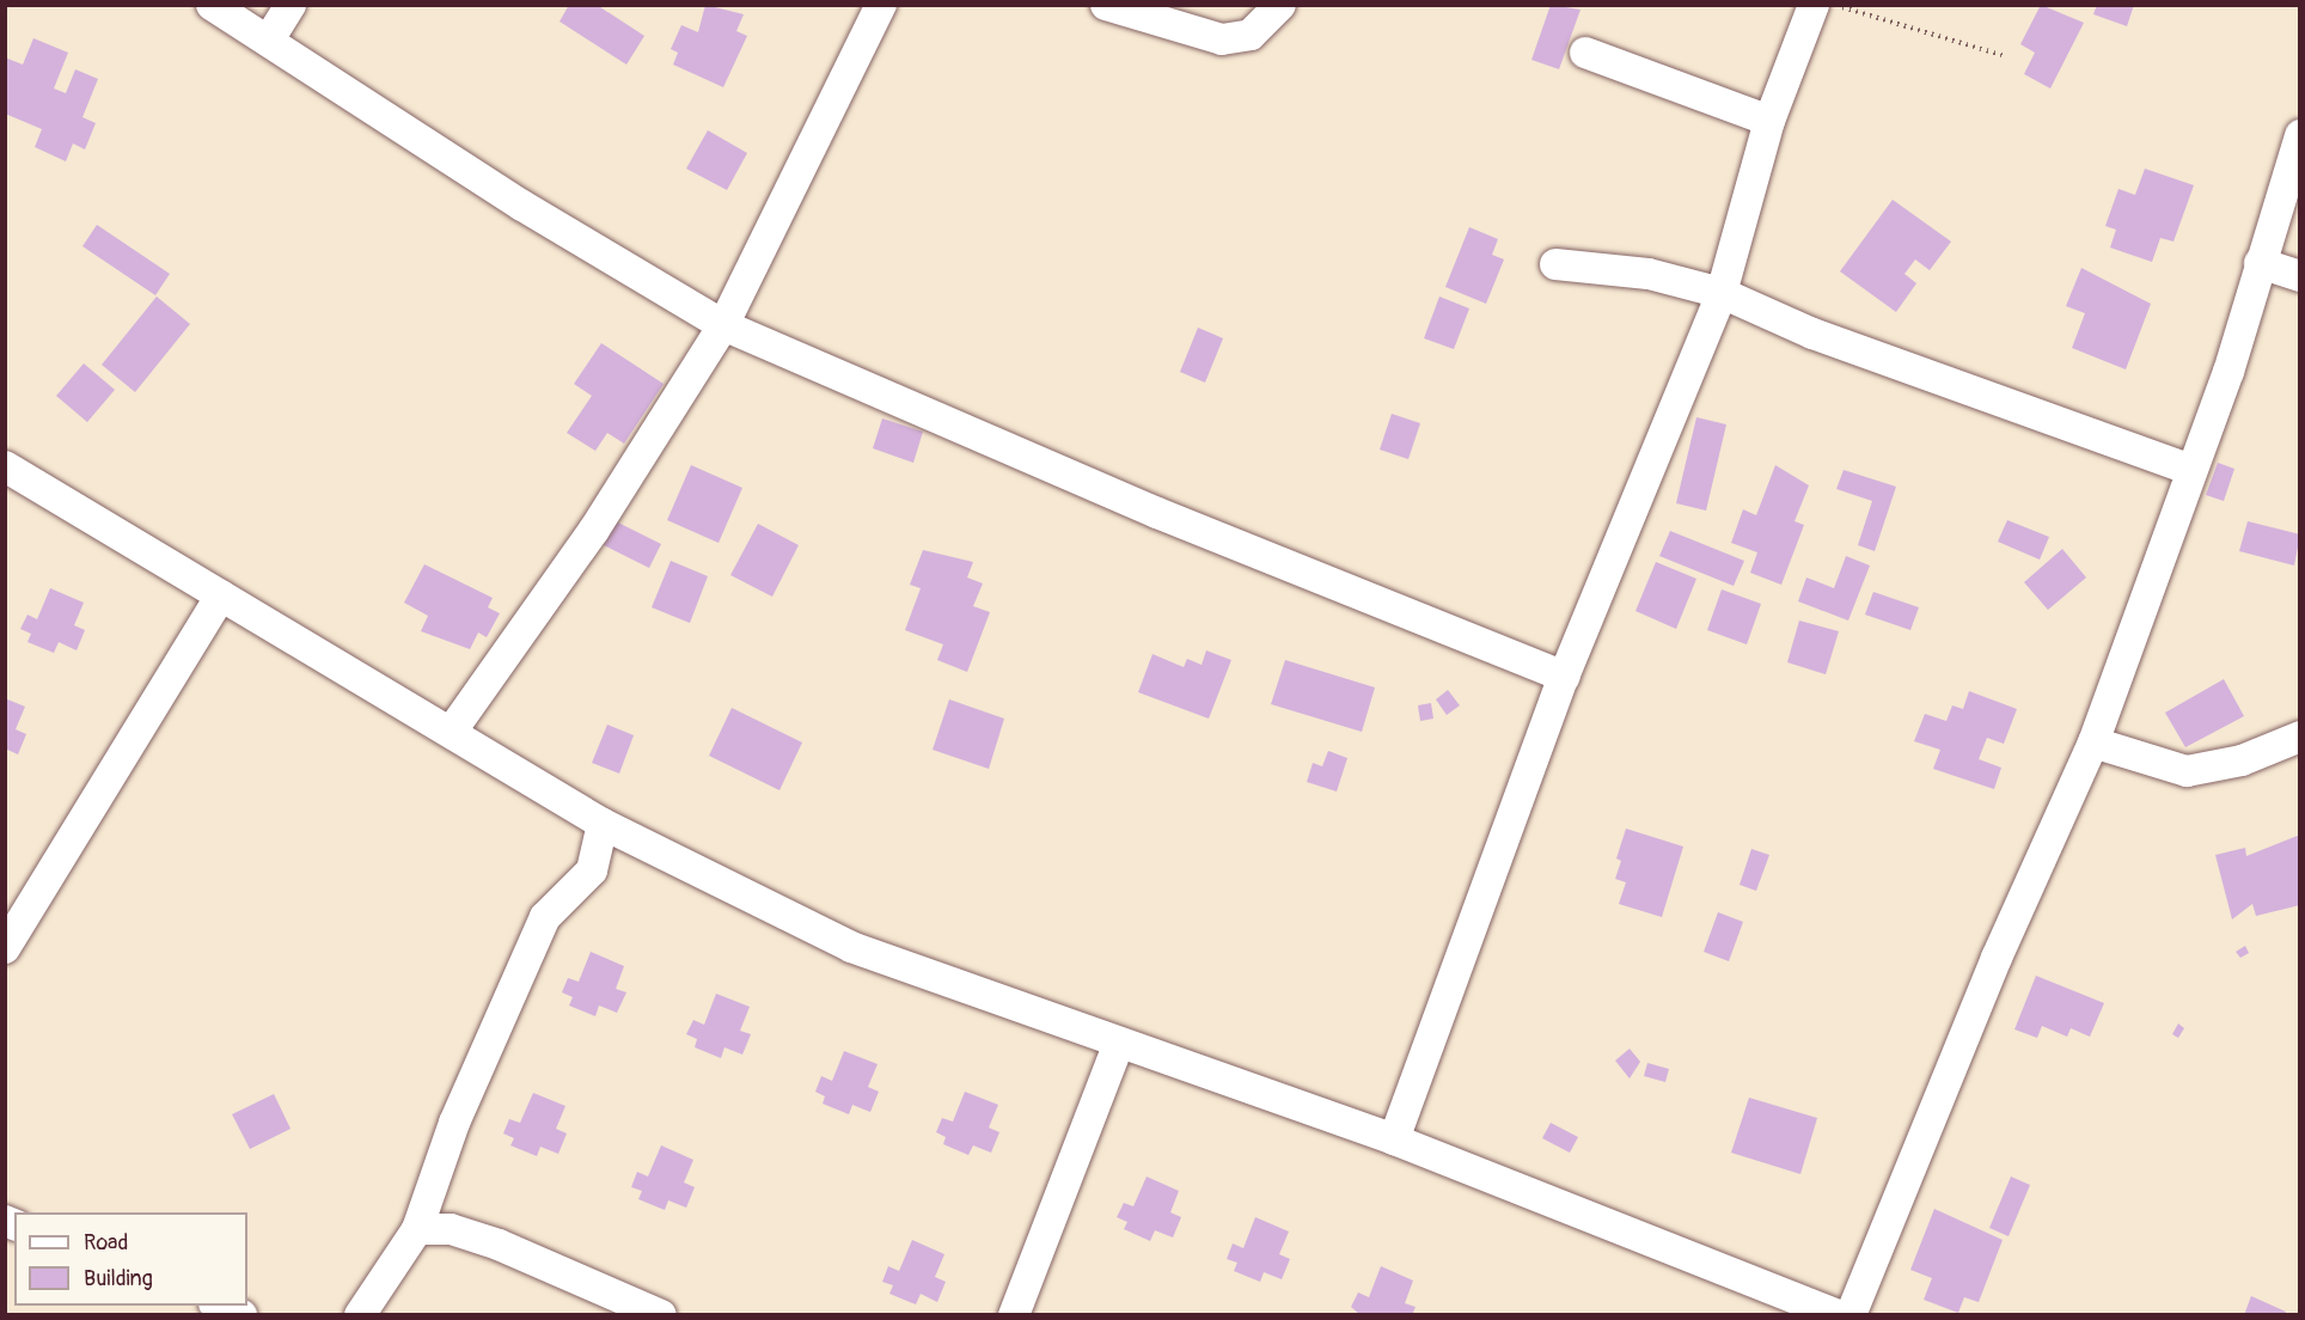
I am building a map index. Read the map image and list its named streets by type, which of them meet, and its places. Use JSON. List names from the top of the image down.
{
  "legend": ["Road", "Building"]
}
